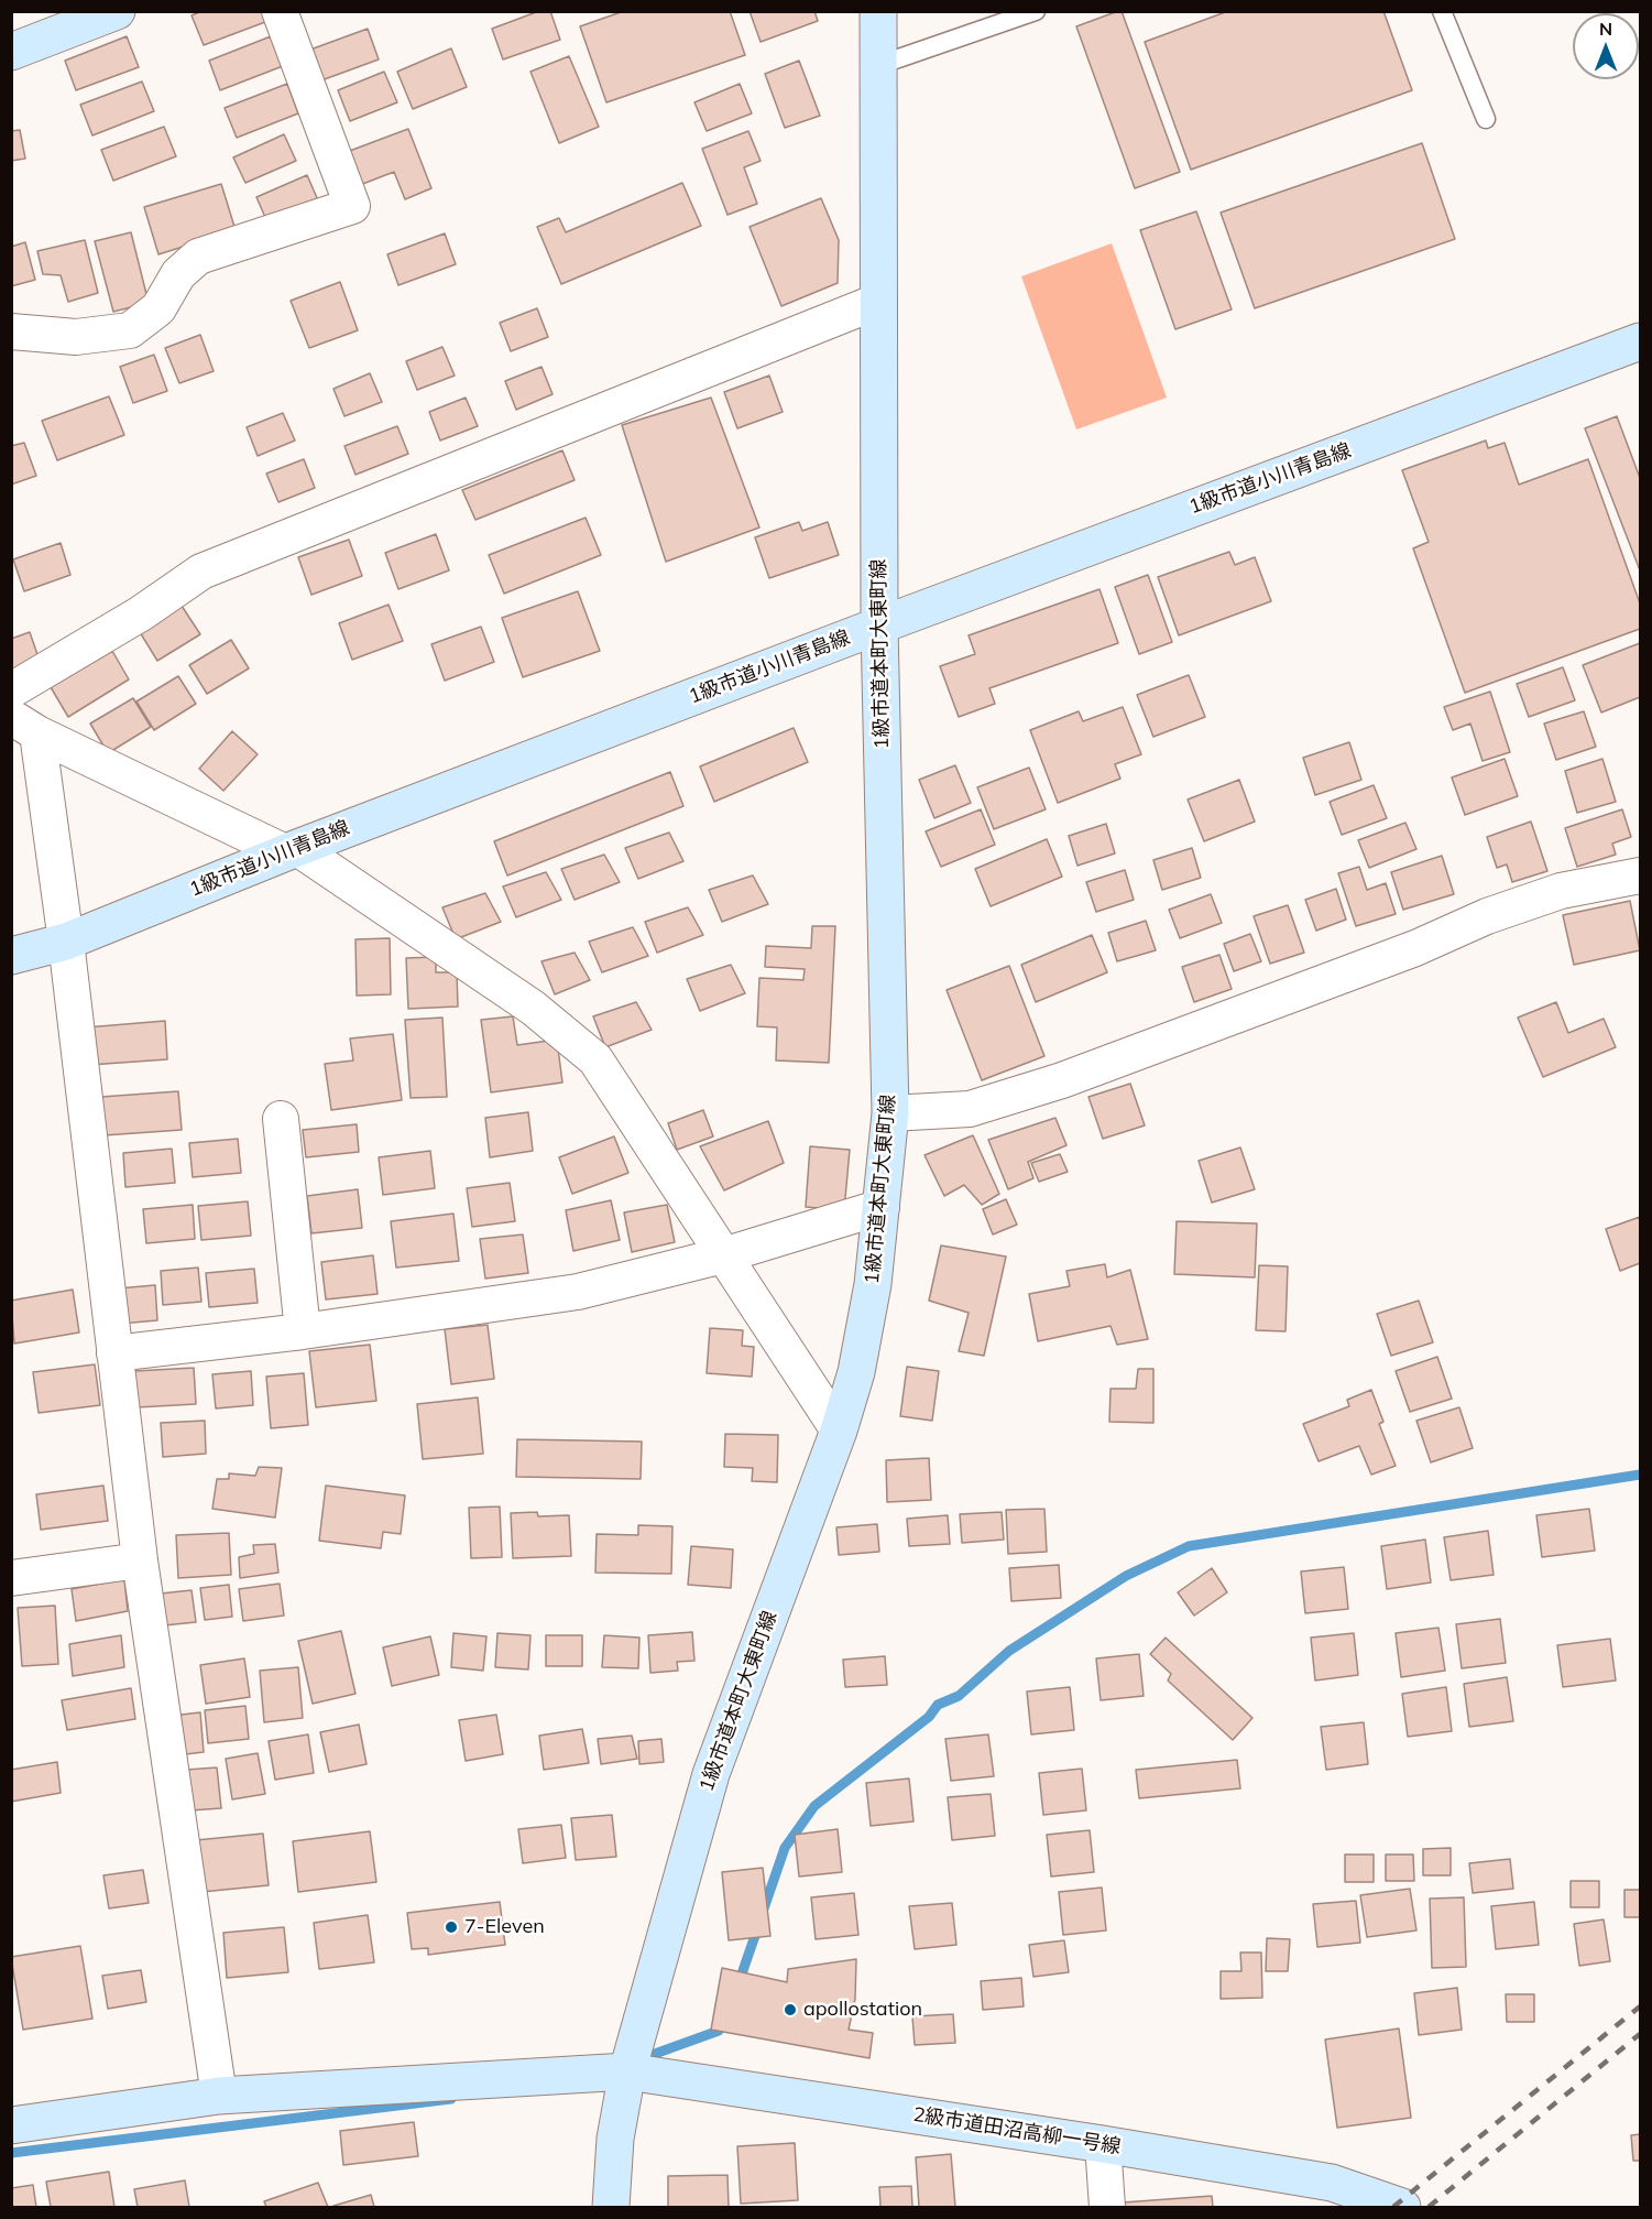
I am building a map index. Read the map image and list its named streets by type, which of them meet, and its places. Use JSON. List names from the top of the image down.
{
  "streets": {
    "street": ["1級市道小川青島線", "1級市道本町大東町線", "2級市道田沼高柳一号線"]
  },
  "crossings": [
    ["1級市道小川青島線", "1級市道本町大東町線"],
    ["1級市道本町大東町線", "2級市道田沼高柳一号線"]
  ],
  "places": ["7-Eleven", "apollostation"],
  "north": "top"
}
